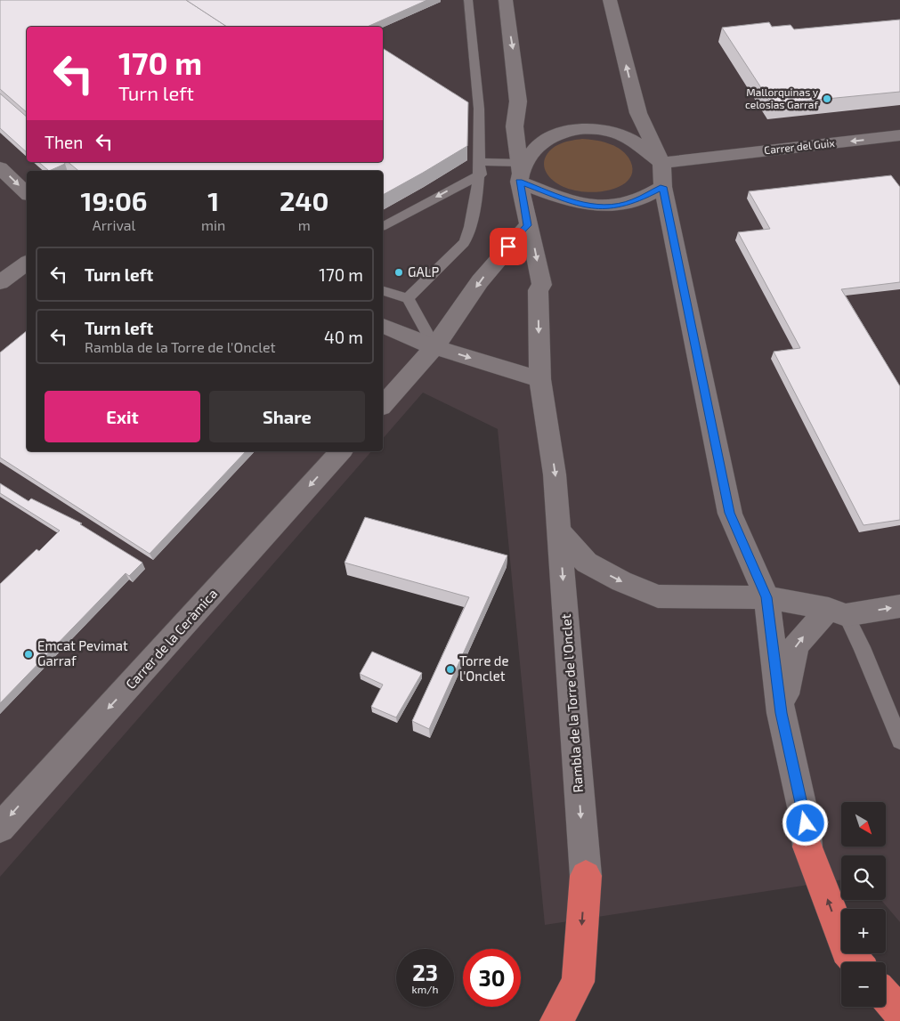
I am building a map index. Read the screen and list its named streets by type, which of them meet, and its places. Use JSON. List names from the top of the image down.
{
  "streets": {
    "street": ["Carrer del Guix", "Carrer de la Ceràmica", "Rambla de la Torre de l'Onclet"]
  },
  "one_way": ["Carrer del Guix", "Carrer de la Ceràmica"],
  "places": [
    "Mallorquinas y celosias Garraf",
    "GALP",
    "Emcat Pevimat Garraf",
    "Torre de l'Onclet"
  ],
  "north": "bottom right",
  "page": {
    "turn": ["170 m", "Turn left"],
    "then": "Then",
    "eta": [
      "19:06",
      "Arrival",
      "1",
      "min",
      "240",
      "m"
    ],
    "list": [
      {
        "name": "Turn left",
        "value": "170 m"
      },
      {
        "name": "Turn left",
        "note": "Rambla de la Torre de l'Onclet",
        "value": "40 m"
      }
    ],
    "buttons": ["Exit", "Share"],
    "map_buttons": ["+", "−"],
    "speed": "23 km/h",
    "limit": "30"
  }
}
